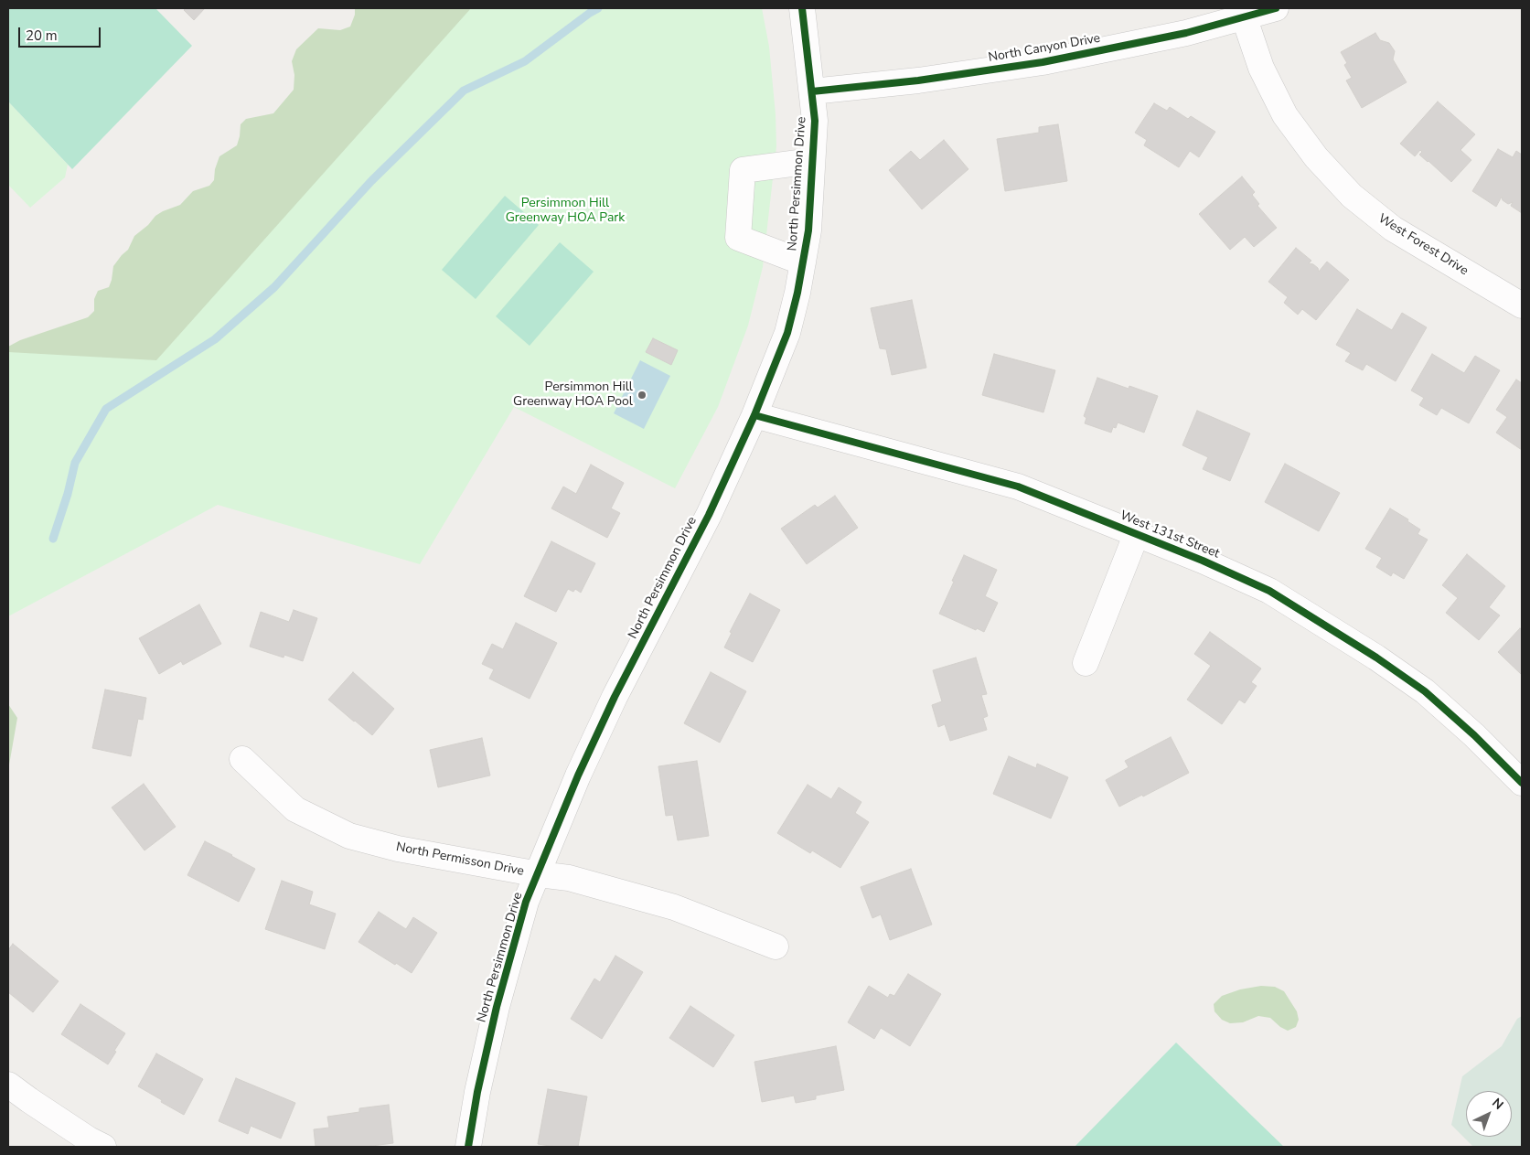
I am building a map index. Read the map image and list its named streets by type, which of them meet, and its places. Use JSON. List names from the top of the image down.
{
  "streets": {
    "street": [
      "North Canyon Drive",
      "North Persimmon Drive",
      "West Forest Drive",
      "West 131st Street",
      "North Permisson Drive"
    ]
  },
  "crossings": [
    ["North Canyon Drive", "North Persimmon Drive"],
    ["North Canyon Drive", "West Forest Drive"],
    ["North Persimmon Drive", "West 131st Street"],
    ["North Persimmon Drive", "North Permisson Drive"]
  ],
  "parks": ["Persimmon Hill Greenway HOA Park"],
  "places": ["Persimmon Hill Greenway HOA Pool"],
  "scale_bar": "20 m",
  "north": "top right"
}
